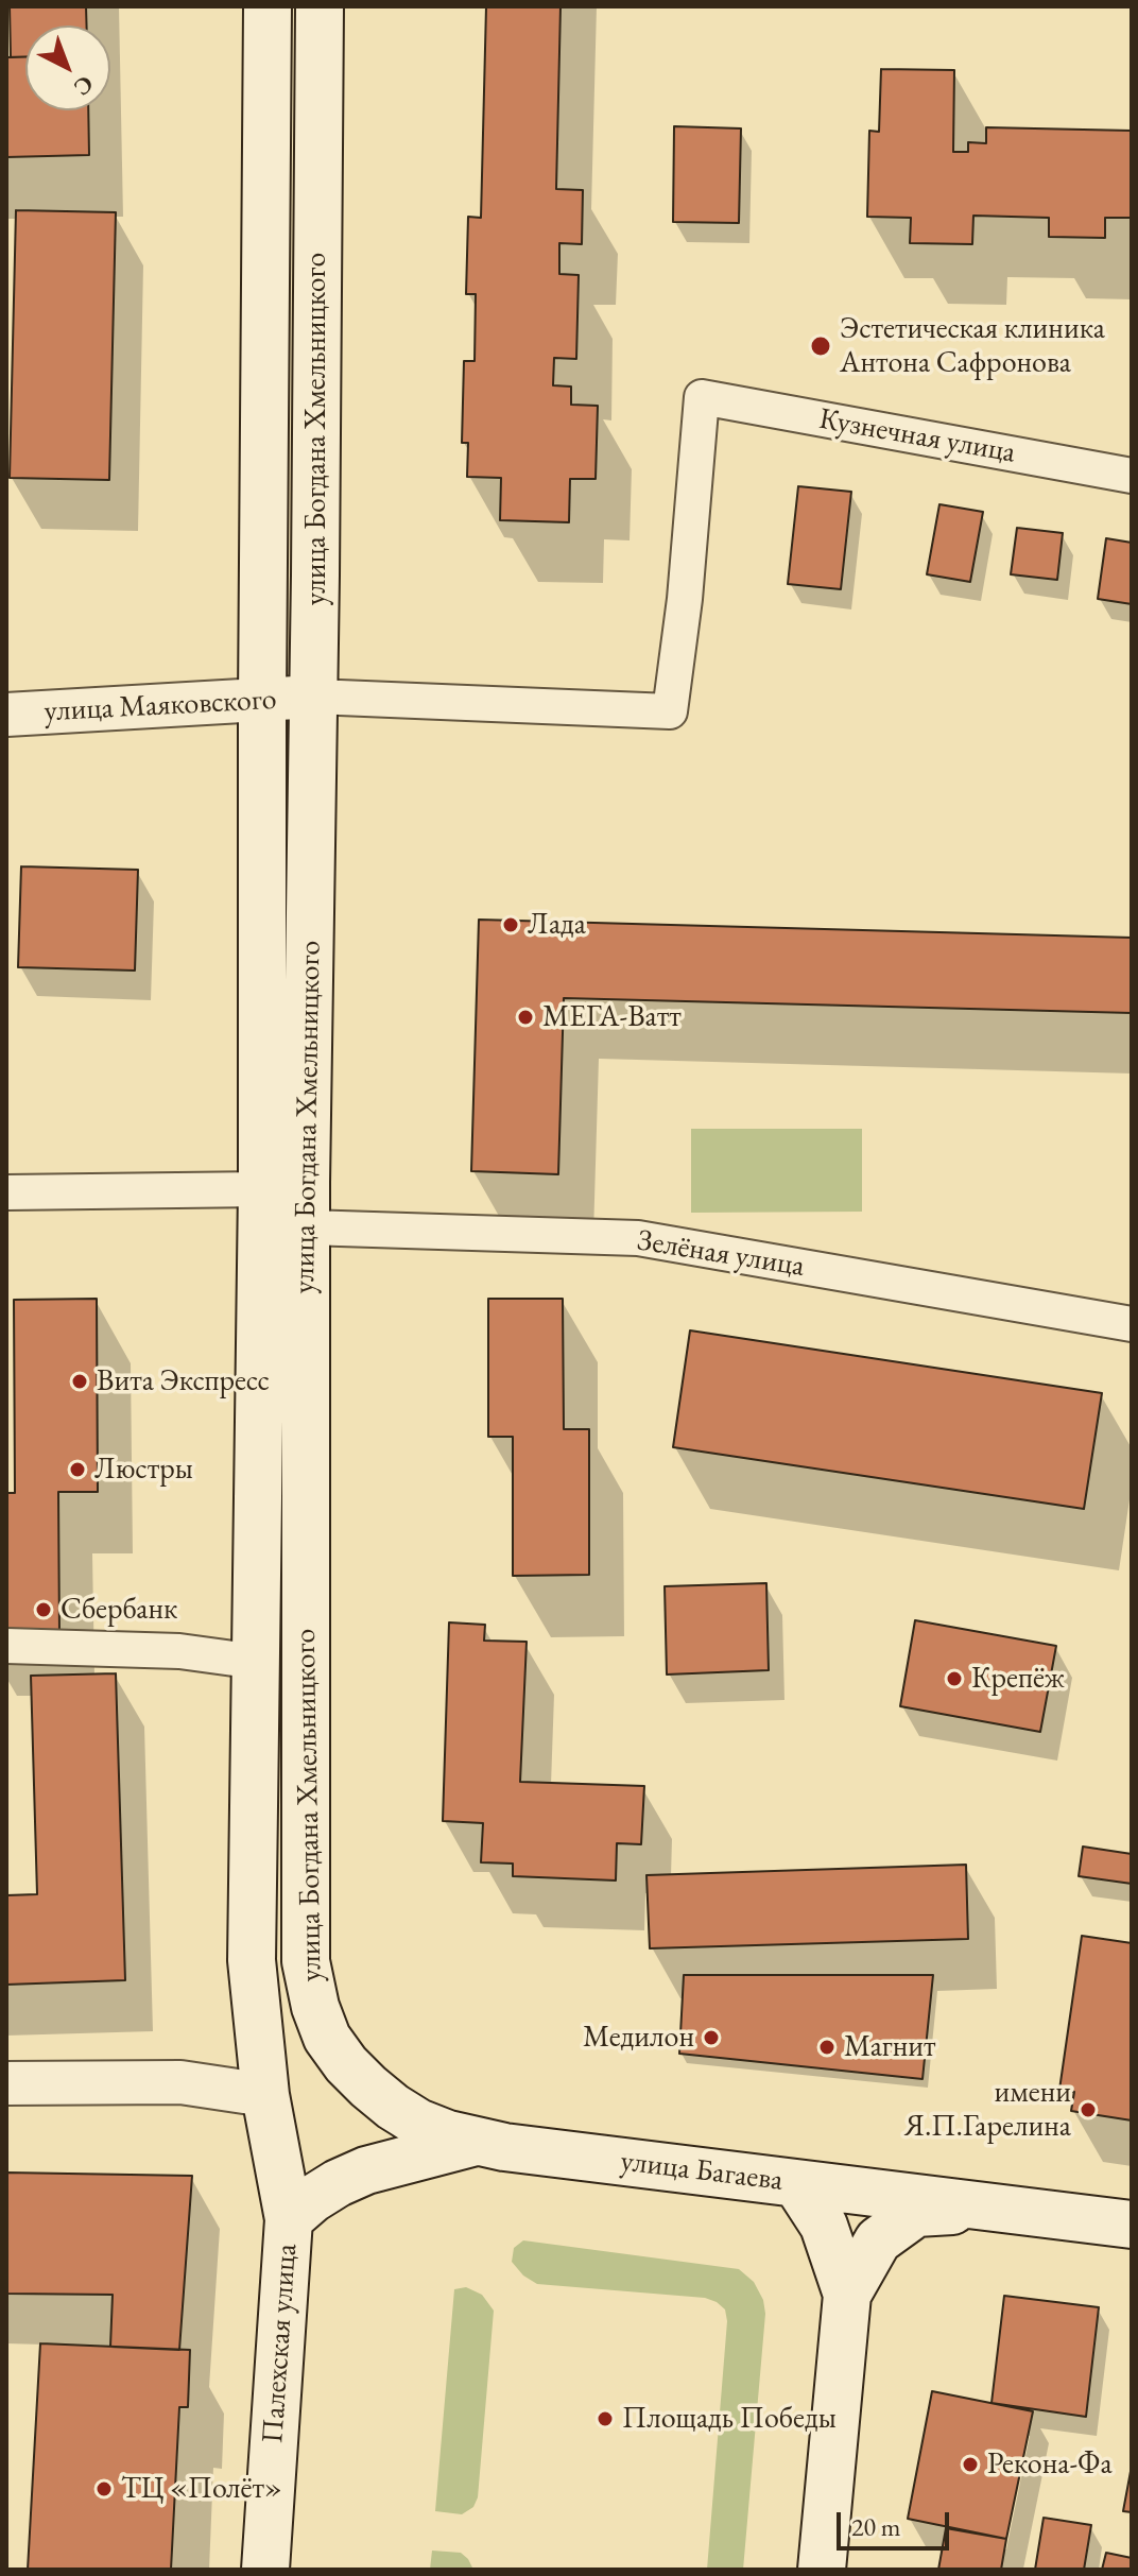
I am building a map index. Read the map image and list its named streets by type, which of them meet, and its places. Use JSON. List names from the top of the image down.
{
  "streets": {
    "main road": ["улица Богдана Хмельницкого", "улица Багаева", "Палехская улица"],
    "street": ["Кузнечная улица", "улица Маяковского", "Зелёная улица"]
  },
  "crossings": [
    ["улица Богдана Хмельницкого", "Кузнечная улица"],
    ["улица Богдана Хмельницкого", "улица Маяковского"],
    ["улица Богдана Хмельницкого", "Зелёная улица"],
    ["улица Богдана Хмельницкого", "улица Багаева"],
    ["улица Богдана Хмельницкого", "Палехская улица"],
    ["Кузнечная улица", "улица Маяковского"],
    ["улица Багаева", "Палехская улица"]
  ],
  "places": [
    "Эстетическая клиника Антона Сафронова",
    "Лада",
    "МЕГА-Ватт",
    "Вита Экспресс",
    "Люстры",
    "Сбербанк",
    "Крепёж",
    "Медилон",
    "Магнит",
    "имени Я.П.Гарелина",
    "Площадь Победы",
    "Рекона-Фа",
    "ТЦ «Полёт»"
  ],
  "scale_bar": "20 m",
  "north": "bottom right"
}
